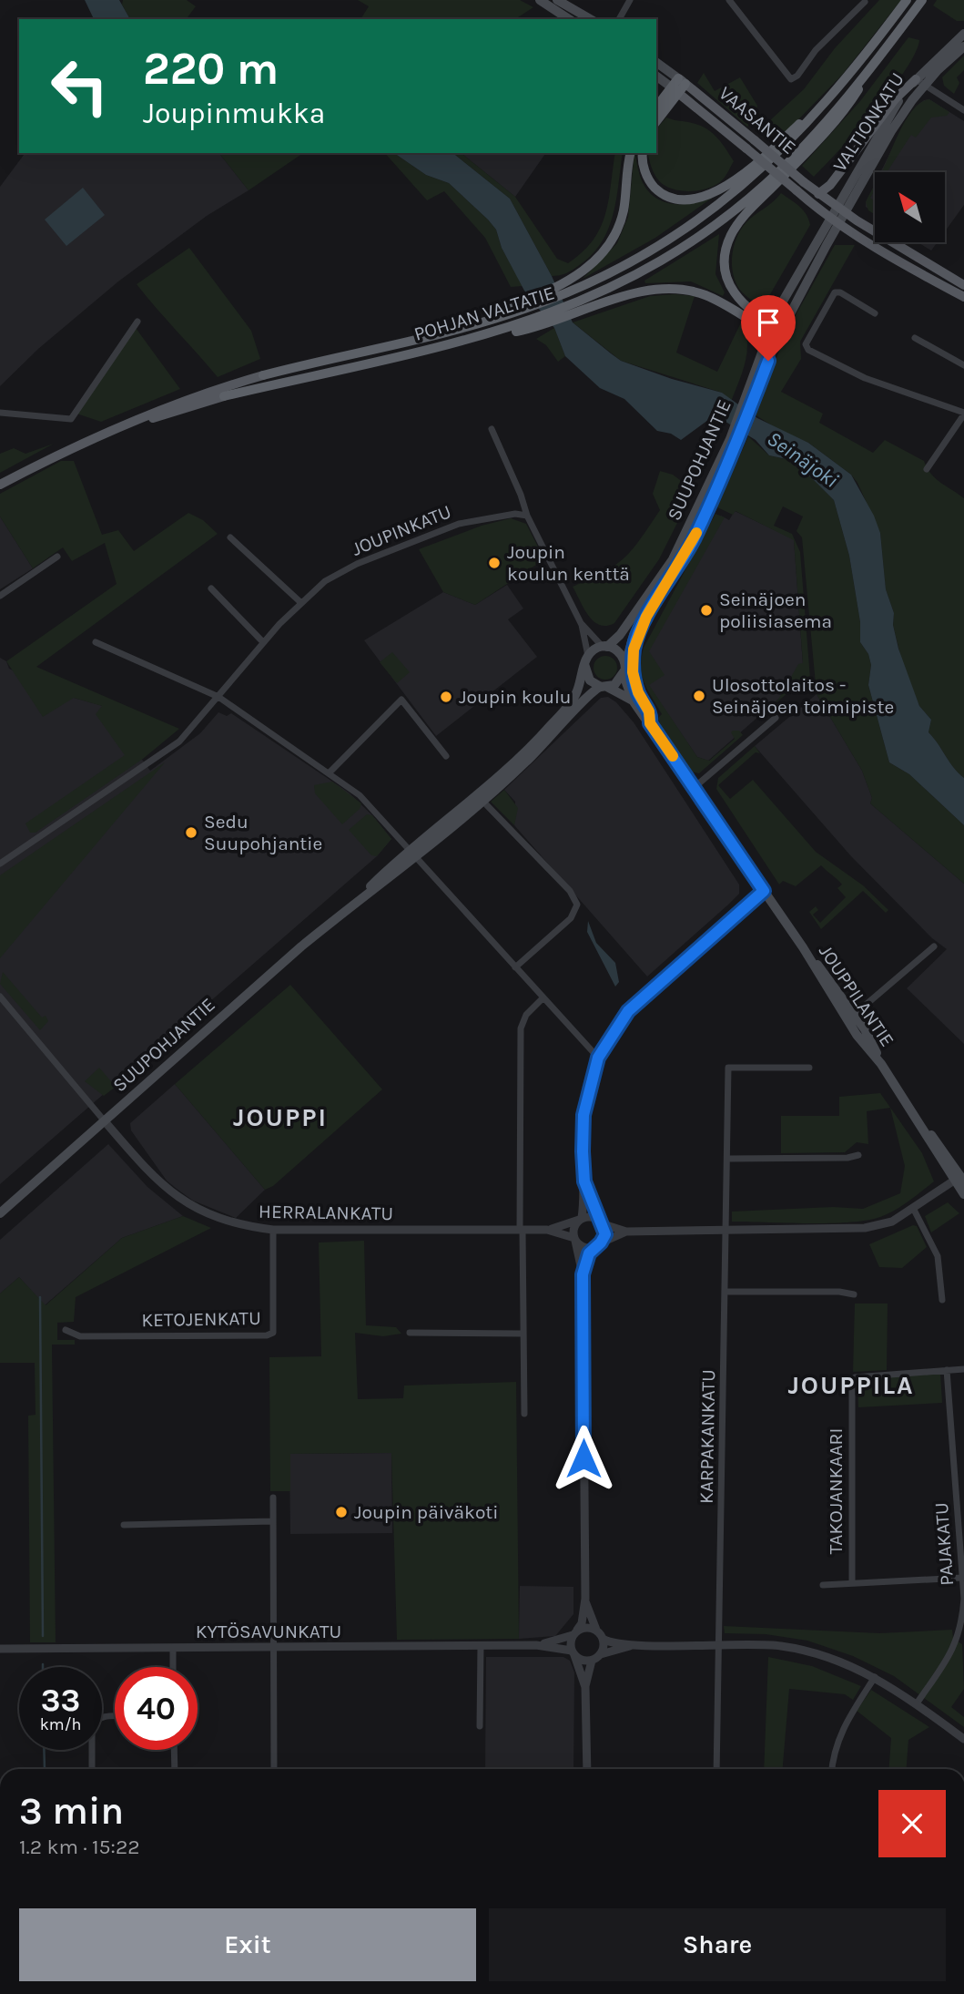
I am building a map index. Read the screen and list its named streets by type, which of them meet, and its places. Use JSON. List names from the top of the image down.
{
  "streets": {
    "highway": ["POHJAN VALTATIE"],
    "main road": [
      "VAASANTIE",
      "VALTIONKATU",
      "SUUPOHJANTIE",
      "JOUPPILANTIE"
    ],
    "street": [
      "JOUPINKATU",
      "HERRALANKATU",
      "KETOJENKATU",
      "KARPAKANKATU",
      "TAKOJANKAARI",
      "PAJAKATU",
      "KYTÖSAVUNKATU"
    ]
  },
  "crossings": [
    ["VAASANTIE", "VALTIONKATU"],
    ["VAASANTIE", "SUUPOHJANTIE"],
    ["VALTIONKATU", "SUUPOHJANTIE"],
    ["SUUPOHJANTIE", "JOUPPILANTIE"],
    ["SUUPOHJANTIE", "HERRALANKATU"],
    ["HERRALANKATU", "KETOJENKATU"],
    ["TAKOJANKAARI", "PAJAKATU"]
  ],
  "districts": ["JOUPPI", "JOUPPILA"],
  "water": ["Seinäjoki"],
  "places": [
    "Joupin koulun kenttä",
    "Seinäjoen poliisiasema",
    "Ulosottolaitos - Seinäjoen toimipiste",
    "Joupin koulu",
    "Sedu Suupohjantie",
    "Joupin päiväkoti"
  ],
  "north": "top left",
  "page": {
    "turn": ["220 m", "Joupinmukka"],
    "speed": "33 km/h",
    "limit": "40",
    "heading": ["3 min", "1.2 km · 15:22"],
    "buttons": ["Exit", "Share"]
  }
}
